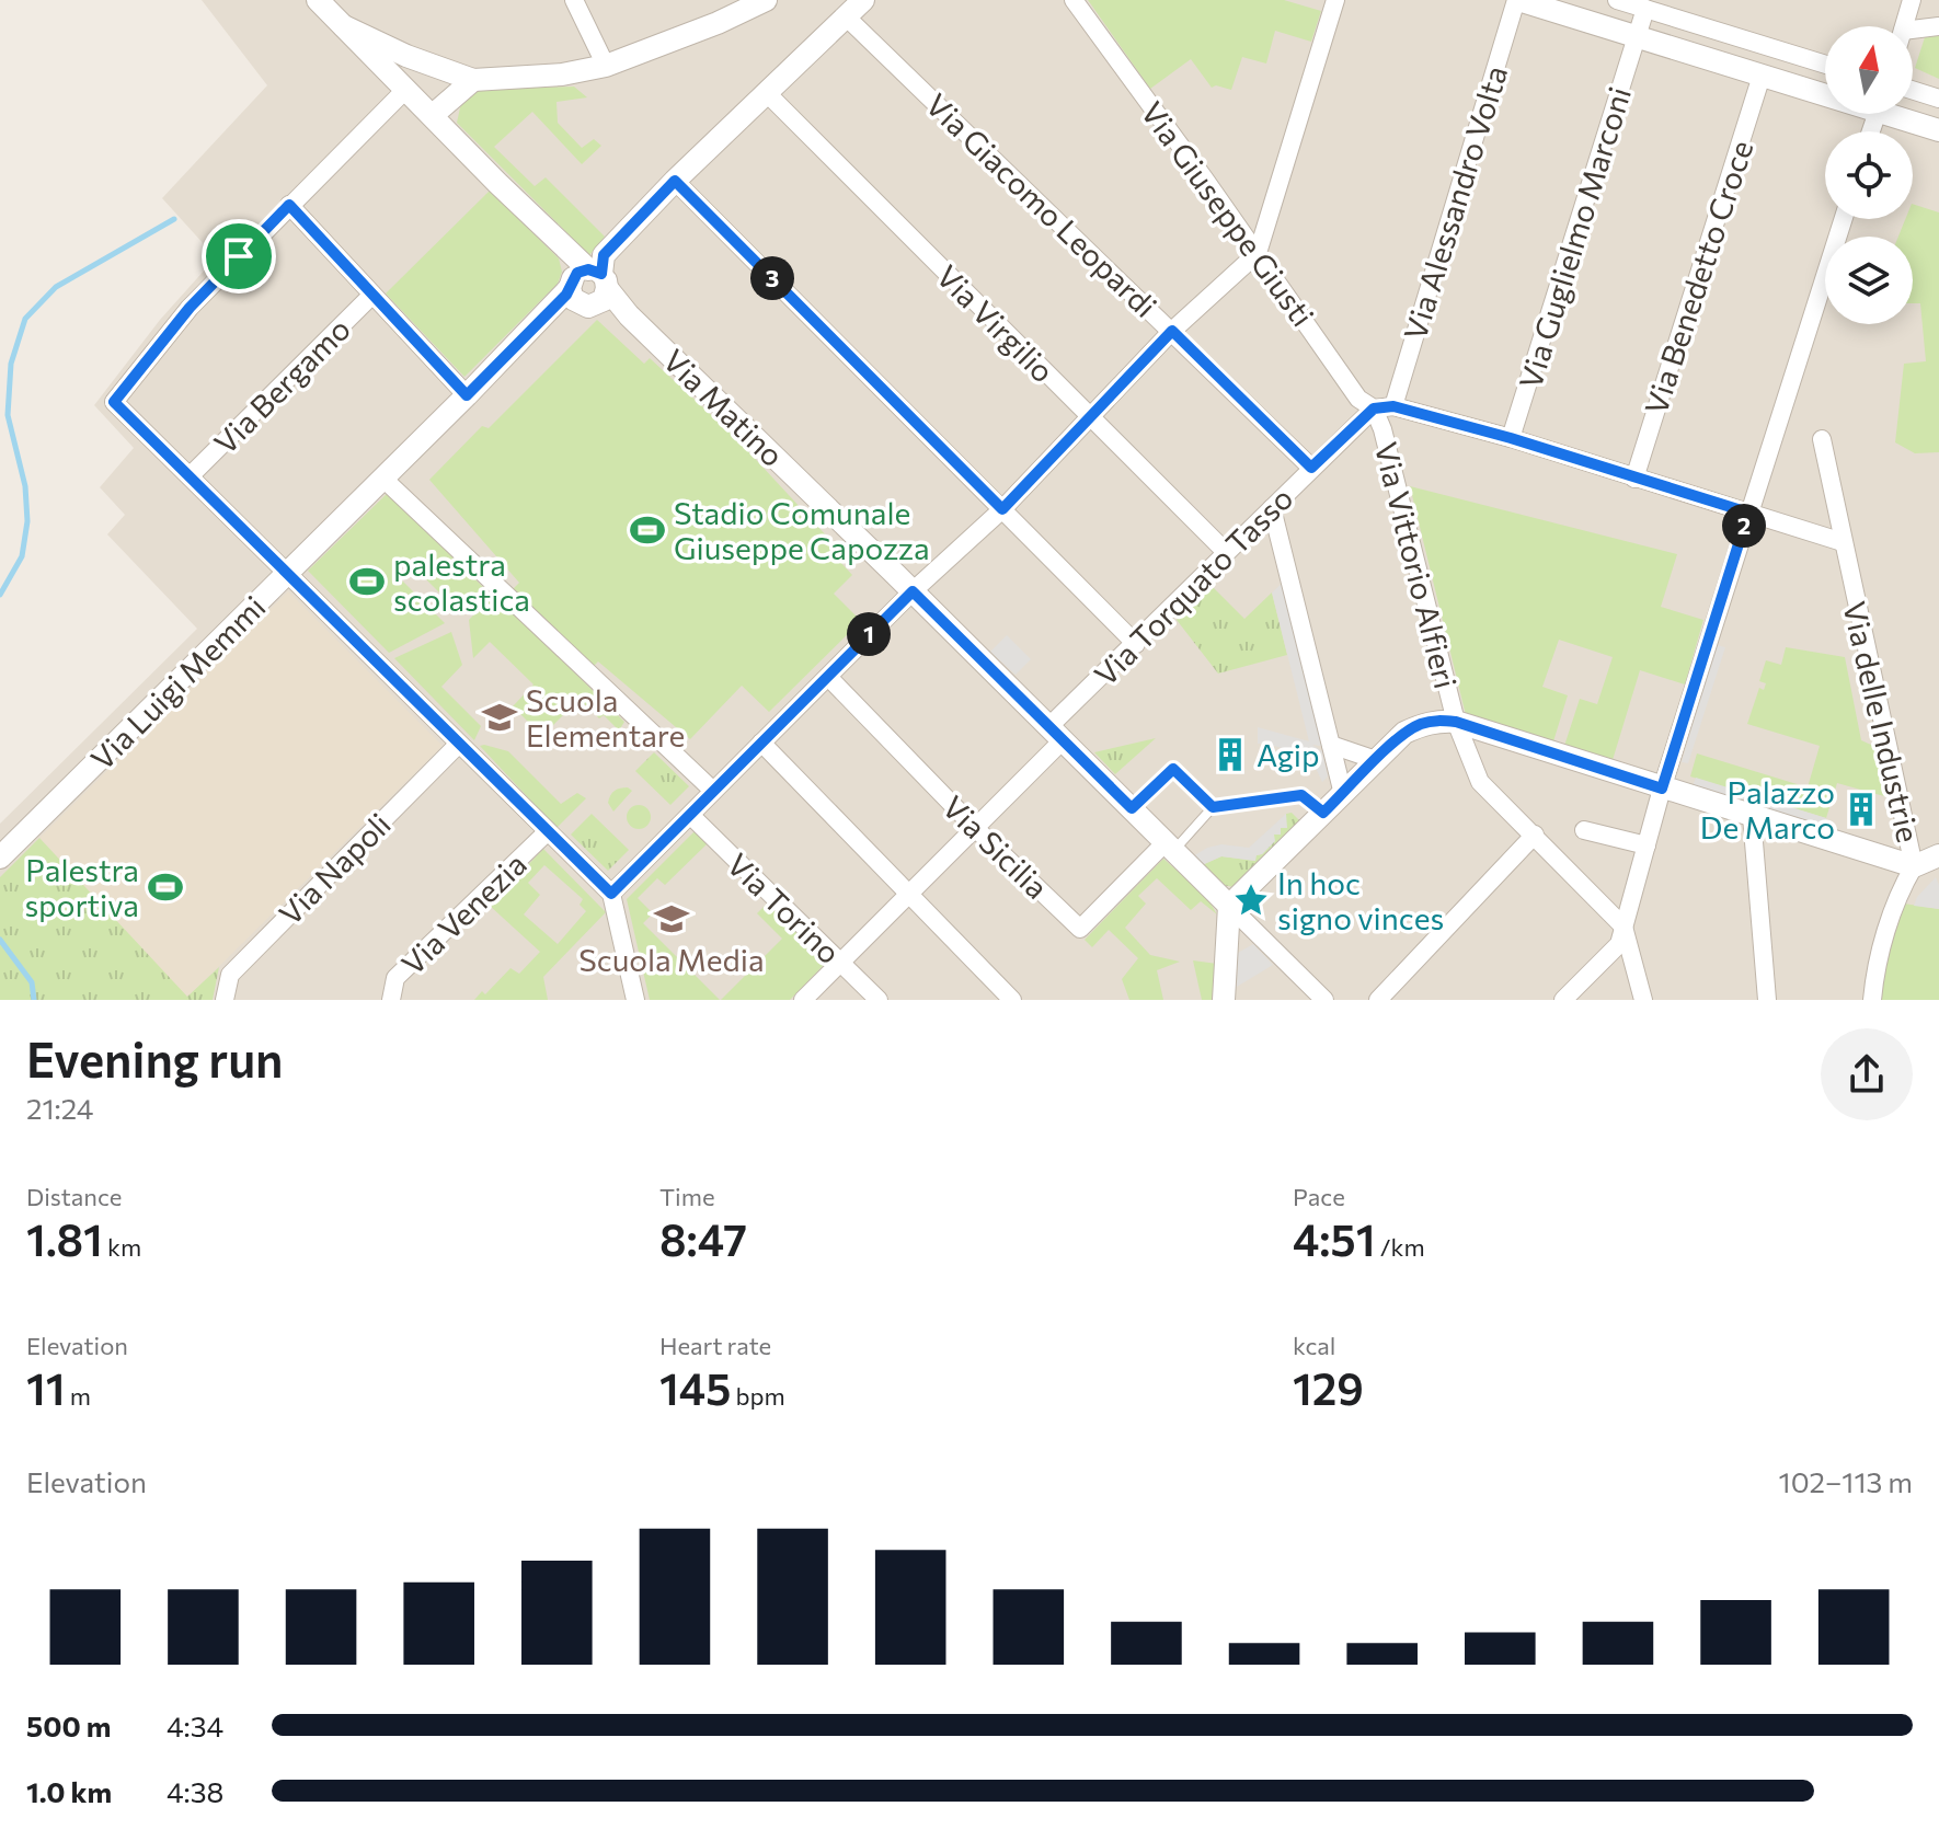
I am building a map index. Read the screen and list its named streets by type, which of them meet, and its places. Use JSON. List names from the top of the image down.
{
  "streets": {
    "street": [
      "Via Alessandro Volta",
      "Via Giacomo Leopardi",
      "Via Giuseppe Giusti",
      "Via Guglielmo Marconi",
      "Via Benedetto Croce",
      "Via Virgilio",
      "Via Bergamo",
      "Via Matino",
      "Via Vittorio Alfieri",
      "Via Torquato Tasso",
      "Via Luigi Memmi",
      "Via delle Industrie",
      "Via Sicilia",
      "Via Napoli",
      "Via Torino",
      "Via Venezia"
    ]
  },
  "crossings": [
    ["Via Giacomo Leopardi", "Via Torquato Tasso"],
    ["Via Giacomo Leopardi", "Via Luigi Memmi"],
    ["Via Giuseppe Giusti", "Via Vittorio Alfieri"],
    ["Via Giuseppe Giusti", "Via Torquato Tasso"],
    ["Via Virgilio", "Via Torquato Tasso"],
    ["Via Virgilio", "Via Luigi Memmi"],
    ["Via Matino", "Via Torquato Tasso"],
    ["Via Matino", "Via Luigi Memmi"],
    ["Via Matino", "Via Sicilia"],
    ["Via Vittorio Alfieri", "Via Torquato Tasso"],
    ["Via Torquato Tasso", "Via Sicilia"],
    ["Via Torquato Tasso", "Via Torino"]
  ],
  "places": {
    "sports": ["Stadio Comunale Giuseppe Capozza", "palestra scolastica", "Palestra sportiva"],
    "school or university": ["Scuola Elementare", "Scuola Media"],
    "building": ["Agip", "Palazzo De Marco"],
    "place": ["In hoc signo vinces"]
  },
  "north": "top",
  "page": {
    "pins": ["3", "2", "1"],
    "heading": ["Evening run", "21:24"],
    "stats": [
      ["Distance", "1.81 km"],
      ["Time", "8:47"],
      ["Pace", "4:51 /km"],
      ["Elevation", "11 m"],
      ["Heart rate", "145 bpm"],
      ["kcal", "129"]
    ],
    "chart": ["Elevation", "102–113 m"],
    "list": [
      {
        "name": "500 m",
        "note": "4:34"
      },
      {
        "name": "1.0 km",
        "note": "4:38"
      }
    ]
  }
}
